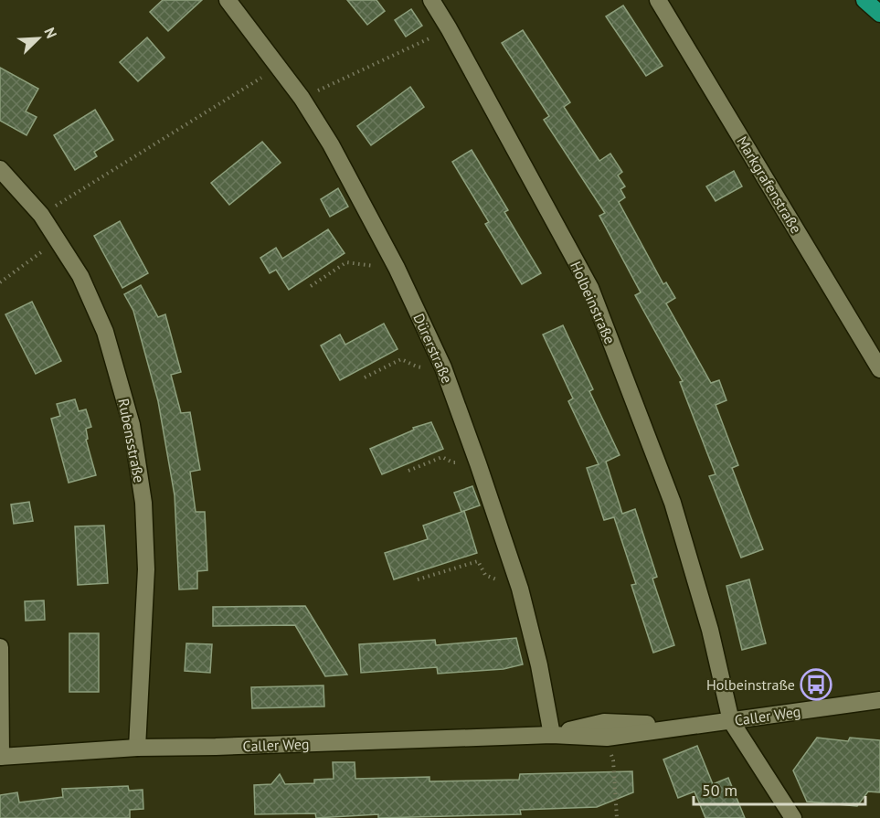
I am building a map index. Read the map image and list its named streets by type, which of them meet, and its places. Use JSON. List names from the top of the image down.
{
  "streets": {
    "street": [
      "Markgrafenstraße",
      "Holbeinstraße",
      "Dürerstraße",
      "Rubensstraße",
      "Caller Weg"
    ]
  },
  "crossings": [
    ["Holbeinstraße", "Caller Weg"],
    ["Dürerstraße", "Caller Weg"],
    ["Rubensstraße", "Caller Weg"]
  ],
  "places": {
    "bus stop": ["Holbeinstraße"]
  },
  "scale_bar": "50 m",
  "north": "top right"
}
